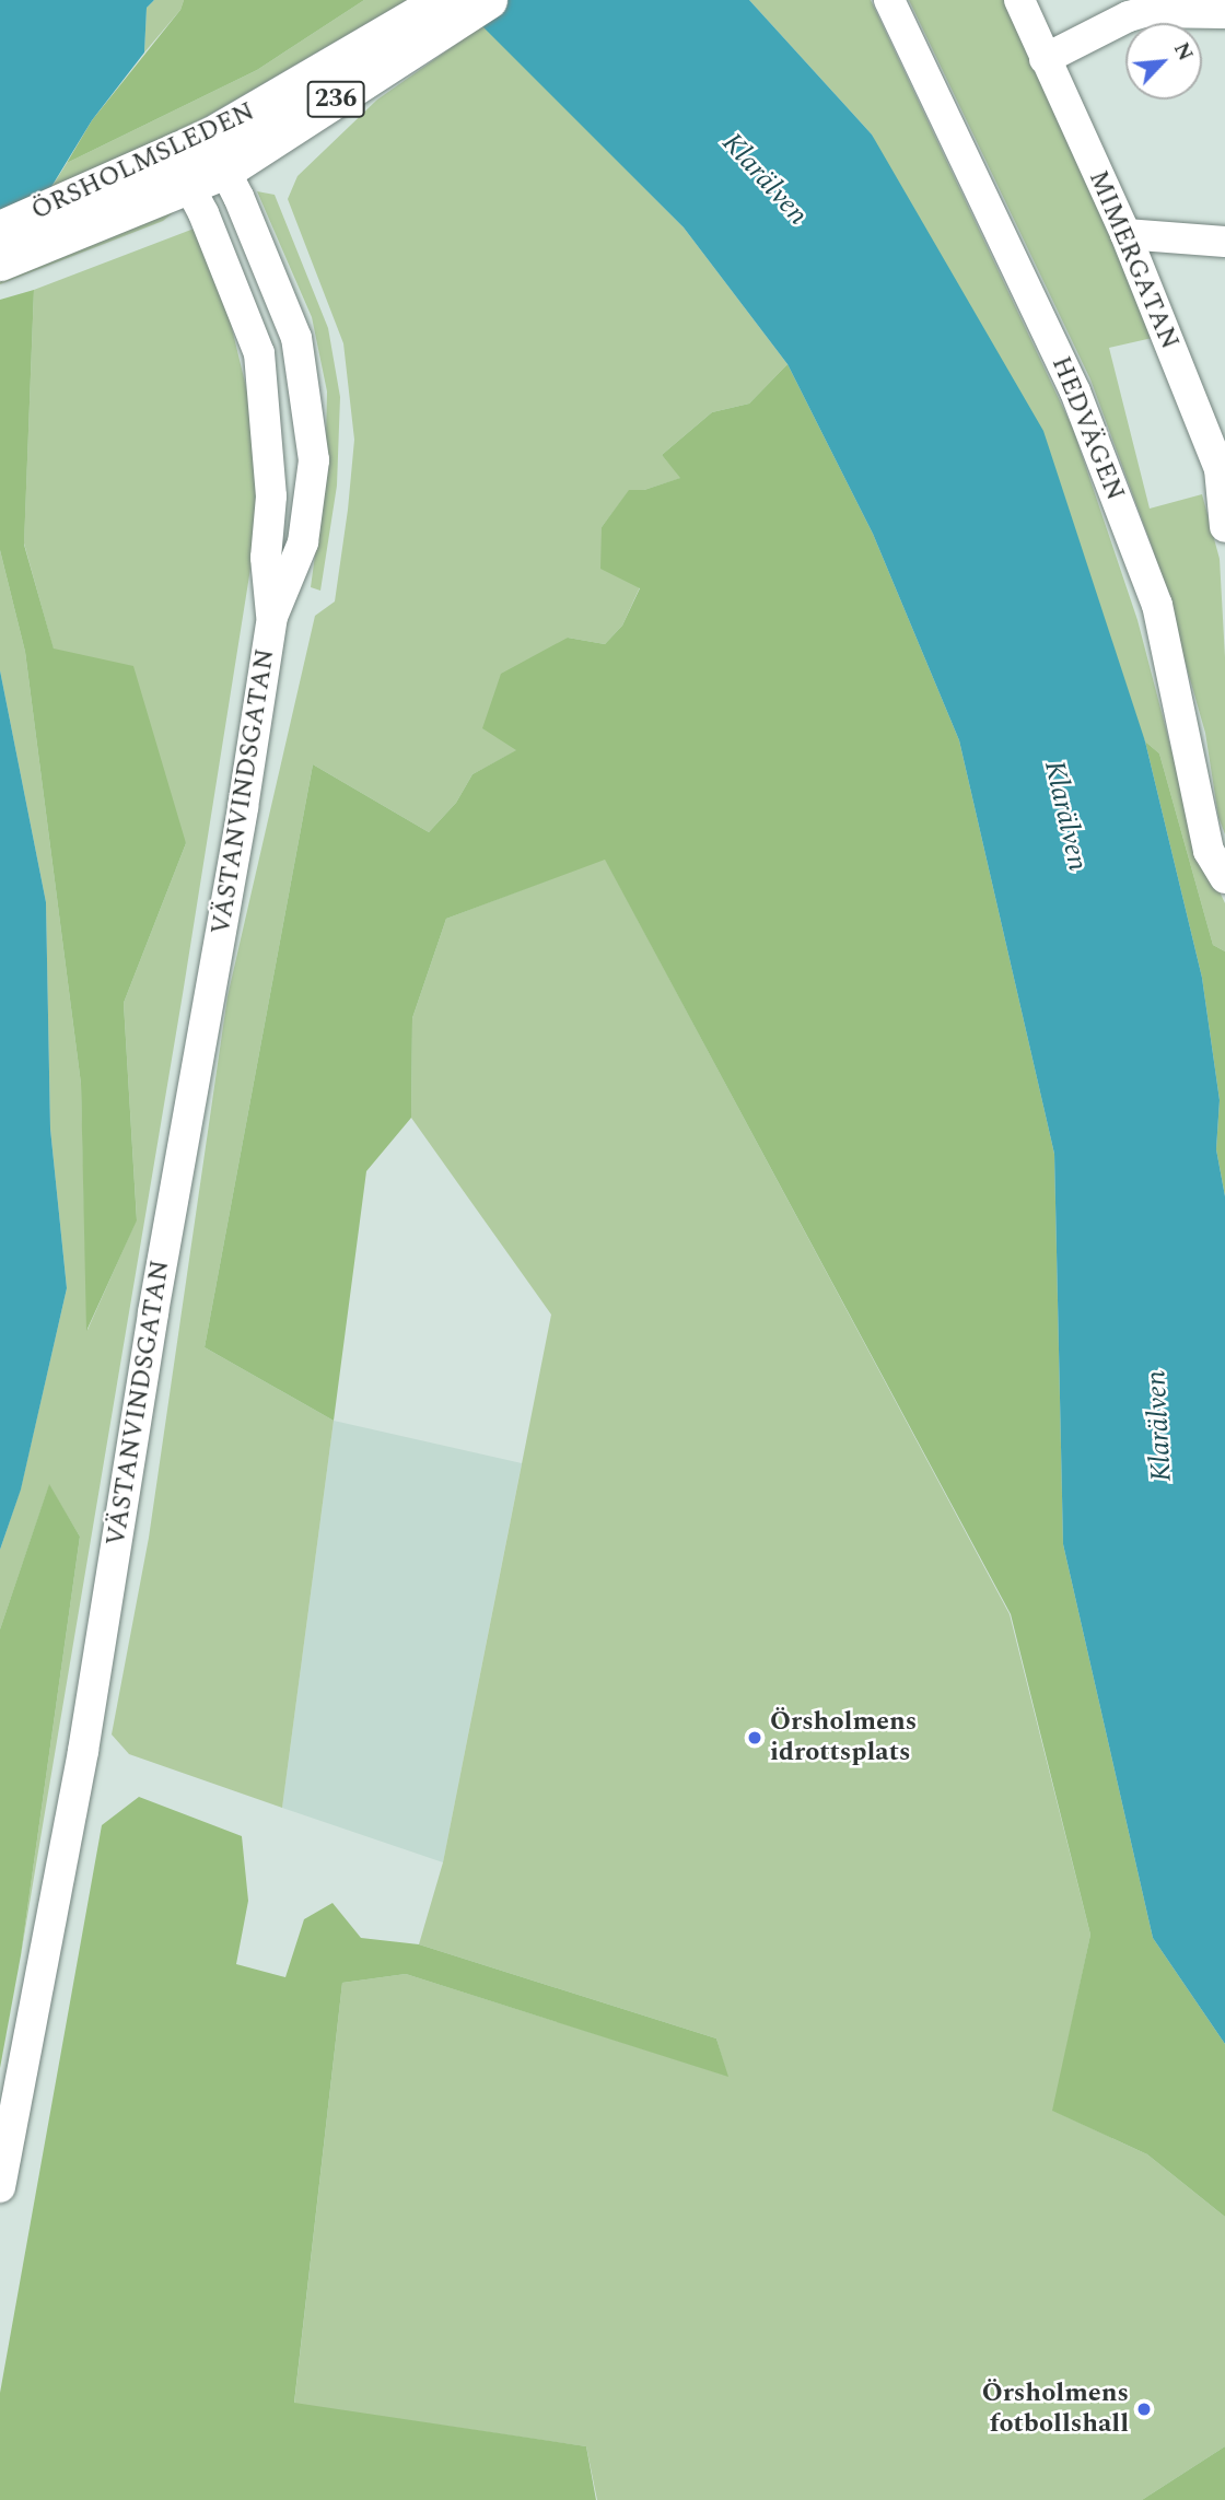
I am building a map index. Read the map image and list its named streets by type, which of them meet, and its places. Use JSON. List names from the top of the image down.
{
  "streets": {
    "main road": ["236", "ÖRSHOLMSLEDEN"],
    "street": ["MIMERGATAN", "HEDVÄGEN", "VÄSTANVINDSGATAN"]
  },
  "crossings": [
    ["ÖRSHOLMSLEDEN", "VÄSTANVINDSGATAN"]
  ],
  "water": ["Klarälven"],
  "places": ["Örsholmens idrottsplats", "Örsholmens fotbollshall"],
  "north": "top right"
}
